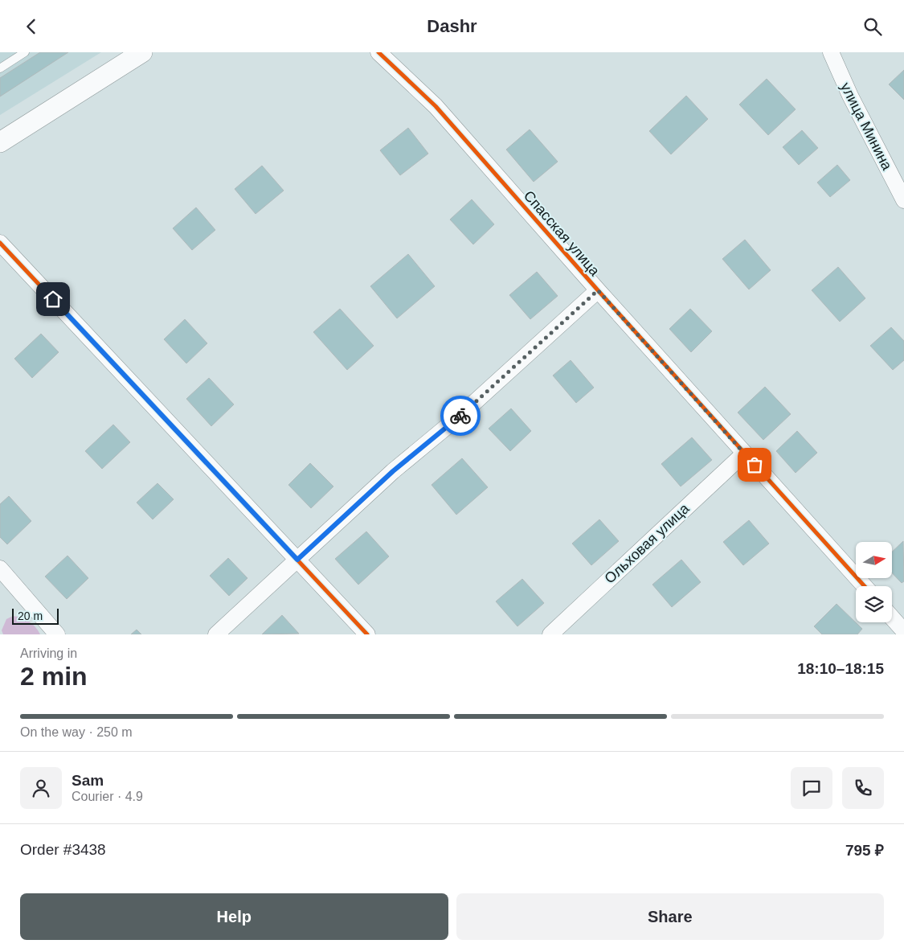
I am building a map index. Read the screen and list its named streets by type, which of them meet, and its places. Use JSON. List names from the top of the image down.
{
  "streets": {
    "street": ["улица Минина", "Спасская улица", "Ольховая улица"]
  },
  "crossings": [
    ["Спасская улица", "Ольховая улица"]
  ],
  "scale_bar": "20 m",
  "north": "right",
  "page": {
    "header": "Dashr",
    "scale": "20 m",
    "heading": ["2 min", "Arriving in", "18:10–18:15"],
    "panel": [
      "Sam",
      "Courier · 4.9",
      "Order #3438",
      "795 ₽"
    ],
    "bar": "On the way · 250 m",
    "buttons": ["Help", "Share"]
  }
}
